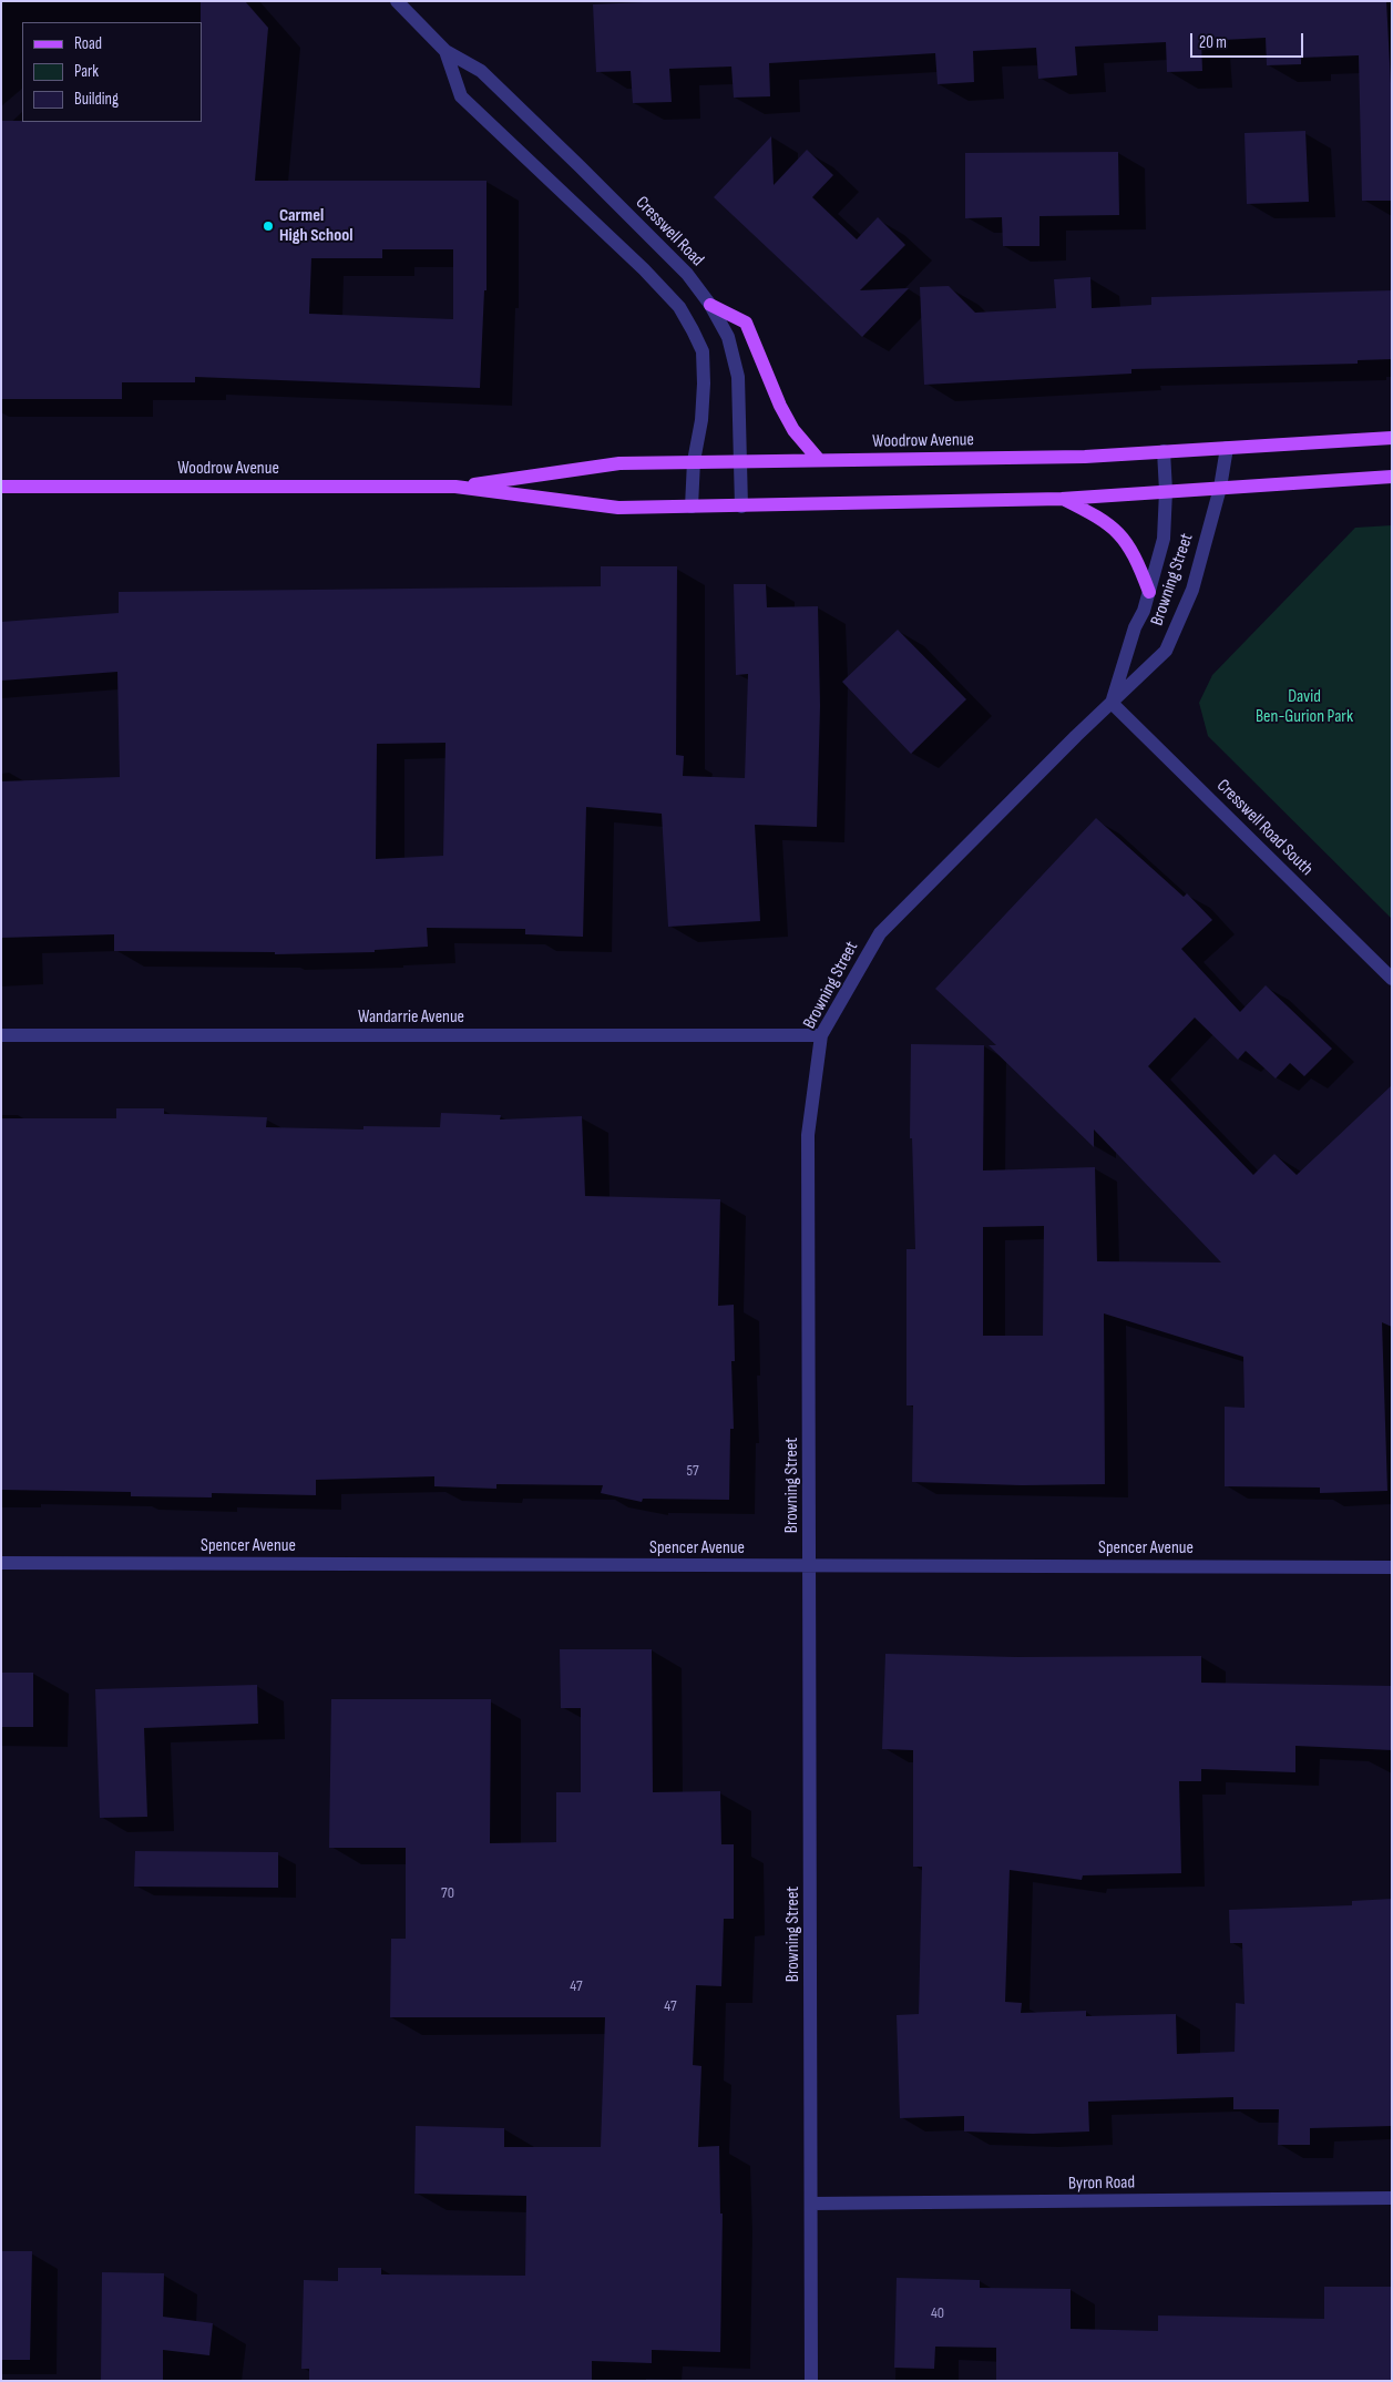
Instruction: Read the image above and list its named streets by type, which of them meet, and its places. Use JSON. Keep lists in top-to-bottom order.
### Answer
{
  "streets": {
    "main road": ["Woodrow Avenue"],
    "street": [
      "Cresswell Road",
      "Browning Street",
      "Cresswell Road South",
      "Wandarrie Avenue",
      "Spencer Avenue",
      "Byron Road"
    ]
  },
  "crossings": [
    ["Cresswell Road", "Woodrow Avenue"],
    ["Woodrow Avenue", "Browning Street"],
    ["Browning Street", "Cresswell Road South"],
    ["Browning Street", "Wandarrie Avenue"],
    ["Browning Street", "Spencer Avenue"],
    ["Browning Street", "Byron Road"]
  ],
  "parks": ["David Ben-Gurion Park"],
  "places": ["Carmel High School"],
  "house_numbers": [
    "57",
    "70",
    "47",
    "47",
    "40"
  ],
  "legend": ["Road", "Park", "Building"],
  "scale_bar": "20 m"
}
